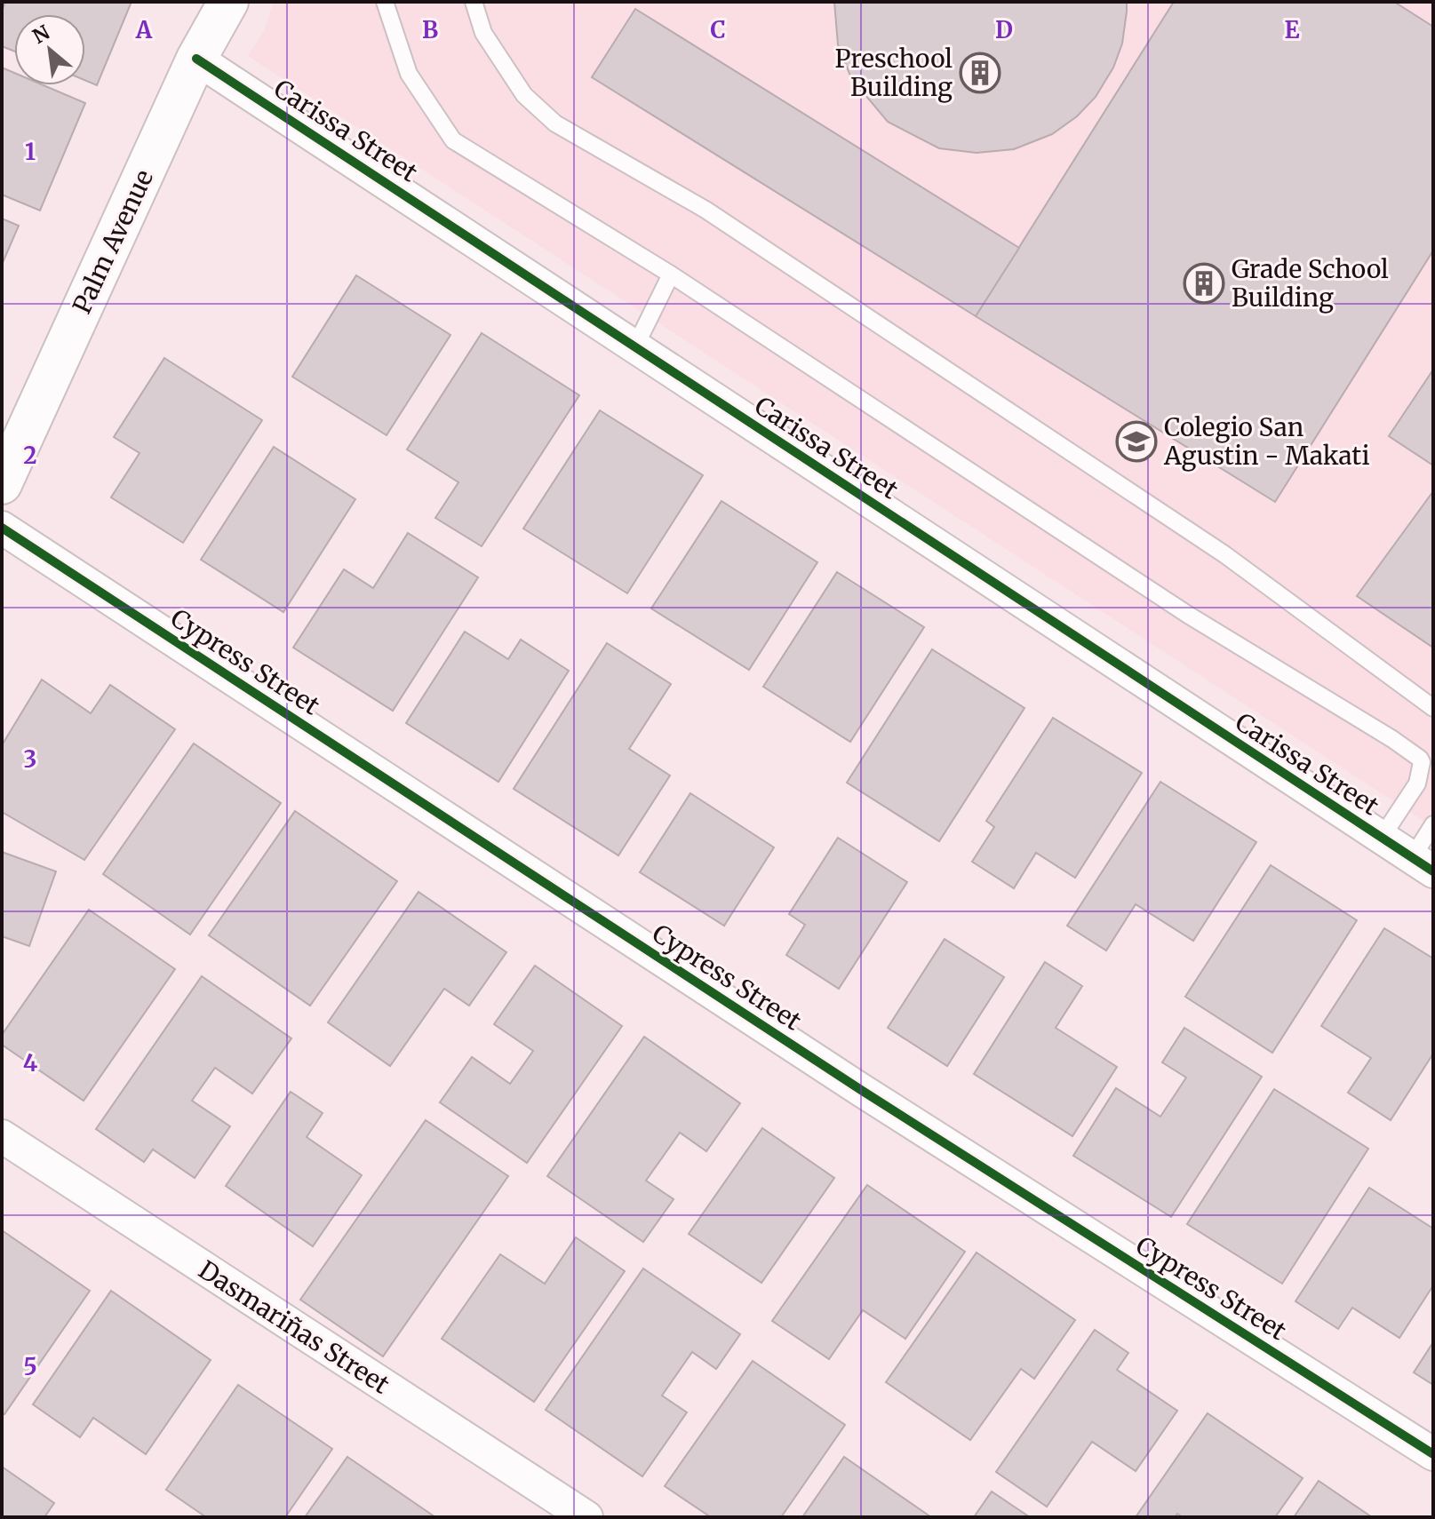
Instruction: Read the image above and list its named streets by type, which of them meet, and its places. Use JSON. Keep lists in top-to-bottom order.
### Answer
{
  "streets": {
    "street": [
      "Carissa Street",
      "Palm Avenue",
      "Cypress Street",
      "Dasmariñas Street"
    ]
  },
  "crossings": [
    ["Carissa Street", "Palm Avenue"]
  ],
  "places": {
    "building": ["Preschool Building", "Grade School Building"],
    "school or university": ["Colegio San Agustin - Makati"]
  },
  "north": "top left",
  "grid": {
    "columns": [
      "A",
      "B",
      "C",
      "D",
      "E"
    ],
    "rows": [
      "1",
      "2",
      "3",
      "4",
      "5"
    ]
  }
}
